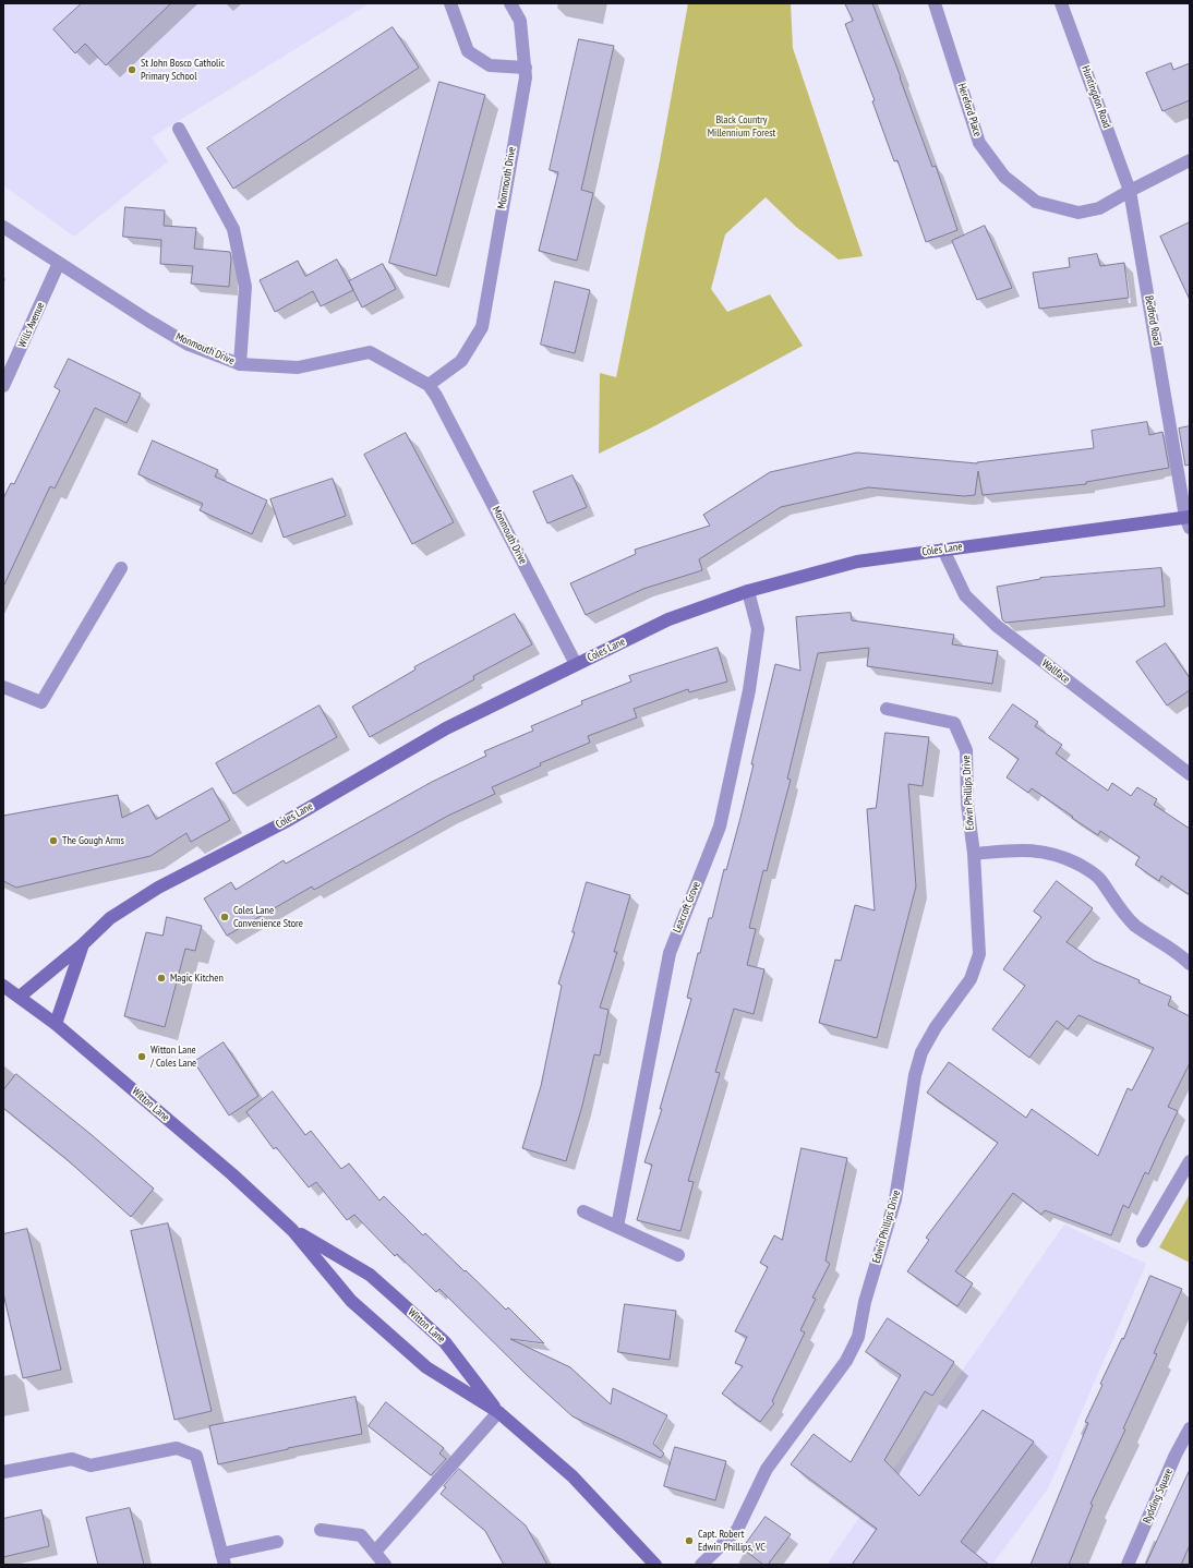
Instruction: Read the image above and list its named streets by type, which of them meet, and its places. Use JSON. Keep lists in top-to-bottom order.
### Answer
{
  "streets": {
    "street": [
      "Huntingdon Road",
      "Hereford Place",
      "Monmouth Drive",
      "Bedford Road",
      "Wills Avenue",
      "Coles Lane",
      "Wallface",
      "Edwin Phillips Drive",
      "Leacroft Grove",
      "Witton Lane",
      "Rydding Square"
    ]
  },
  "crossings": [
    ["Huntingdon Road", "Hereford Place"],
    ["Huntingdon Road", "Bedford Road"],
    ["Hereford Place", "Bedford Road"],
    ["Monmouth Drive", "Wills Avenue"],
    ["Monmouth Drive", "Coles Lane"],
    ["Bedford Road", "Coles Lane"],
    ["Coles Lane", "Wallface"],
    ["Coles Lane", "Leacroft Grove"],
    ["Coles Lane", "Witton Lane"]
  ],
  "parks": ["Black Country Millennium Forest"],
  "places": [
    "St John Bosco Catholic Primary School",
    "The Gough Arms",
    "Coles Lane Convenience Store",
    "Magic Kitchen",
    "Witton Lane / Coles Lane",
    "Capt. Robert Edwin Phillips, VC"
  ]
}
